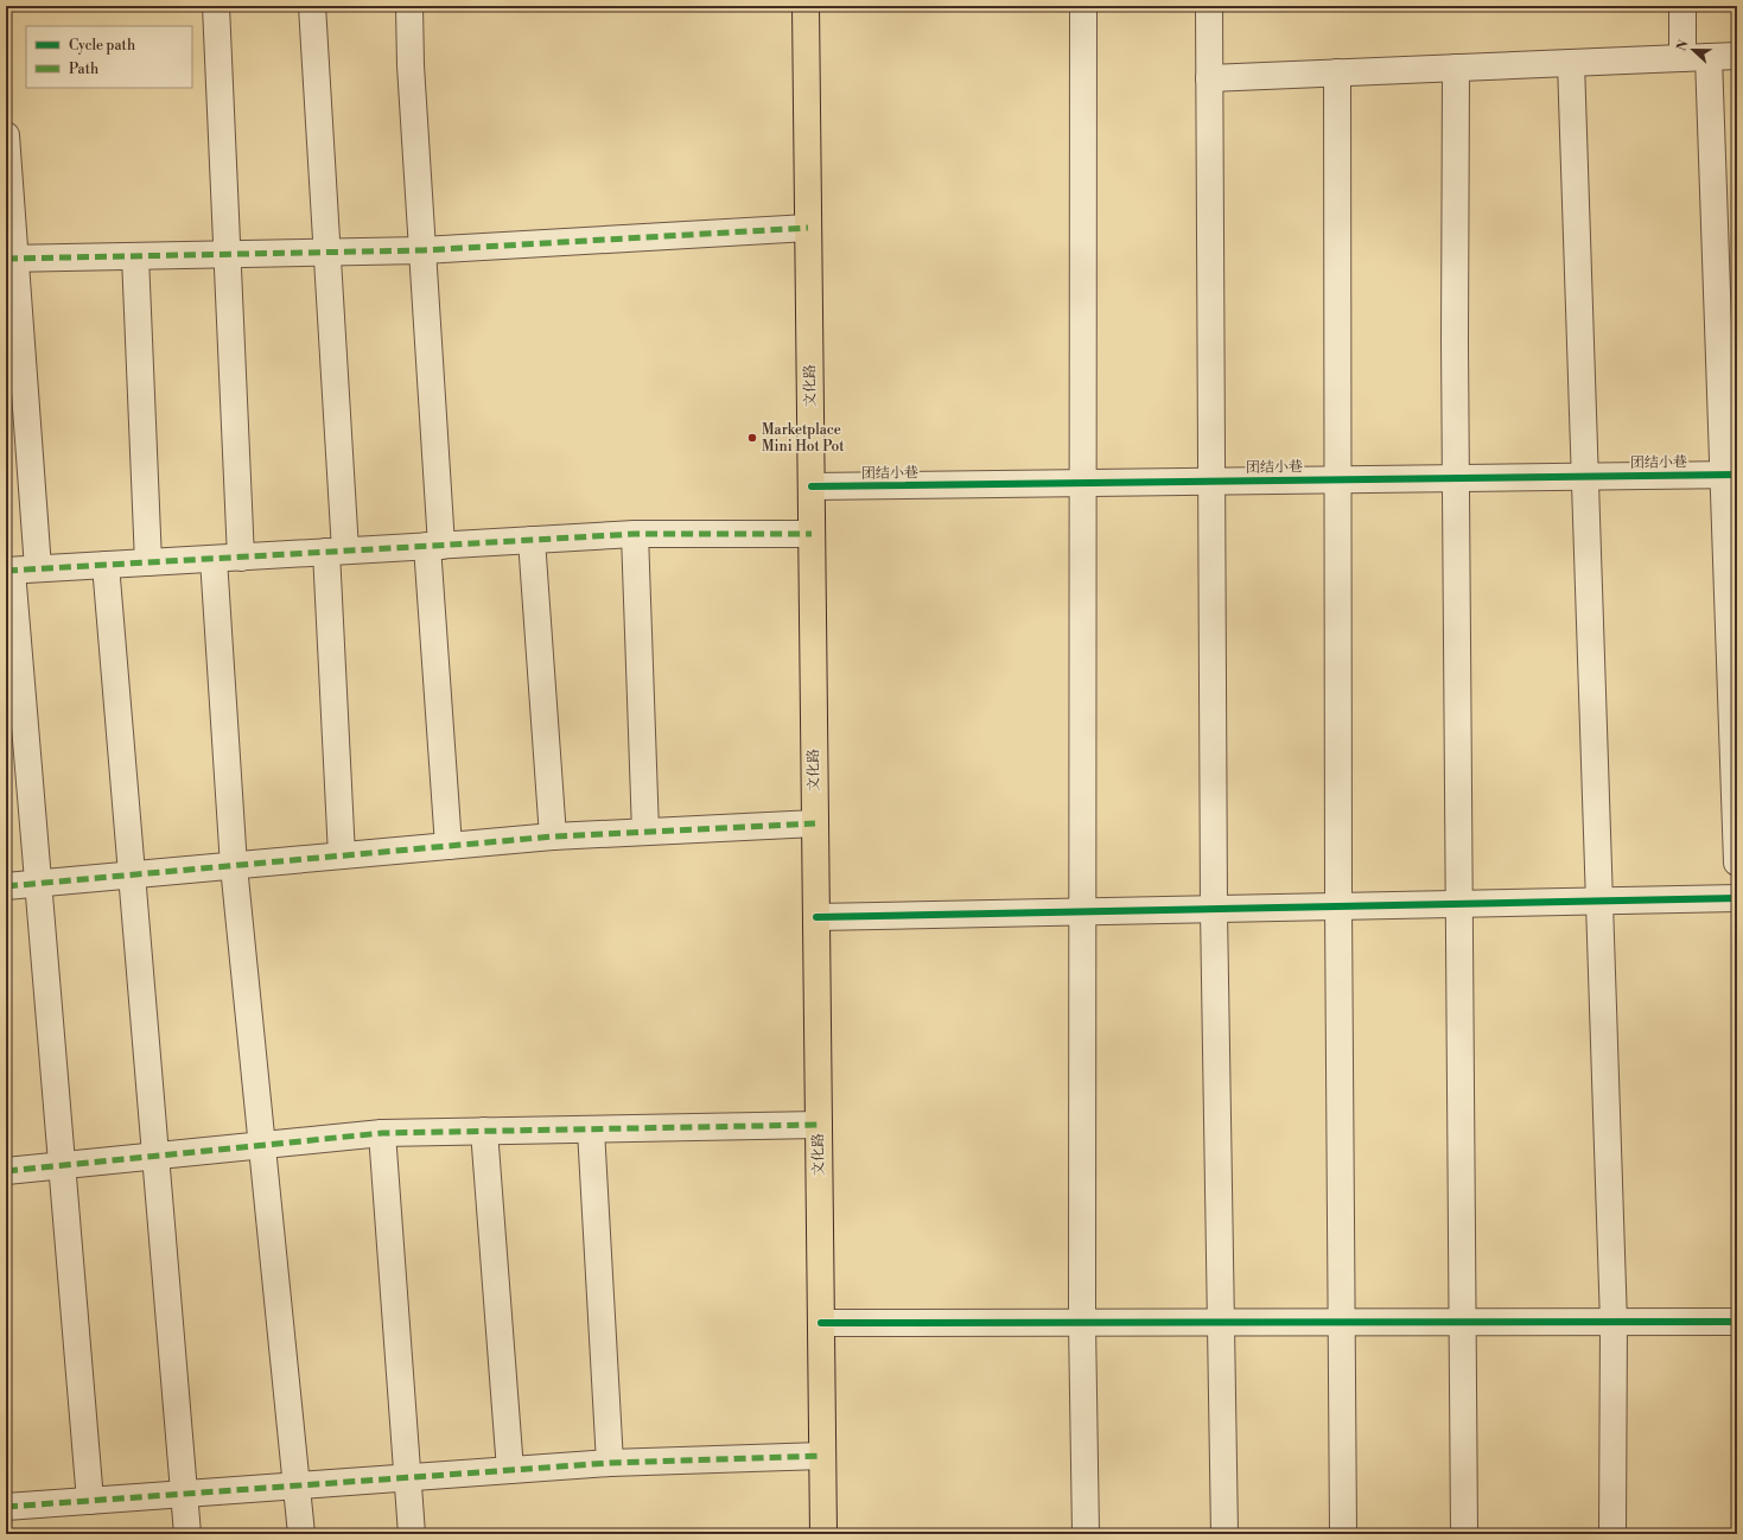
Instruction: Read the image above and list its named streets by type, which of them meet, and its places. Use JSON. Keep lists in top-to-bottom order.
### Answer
{
  "streets": {
    "main road": ["文化路"],
    "street": ["团结小巷"]
  },
  "crossings": [
    ["文化路", "团结小巷"]
  ],
  "places": ["Marketplace Mini Hot Pot"],
  "legend": ["Cycle path", "Path"],
  "north": "left"
}
